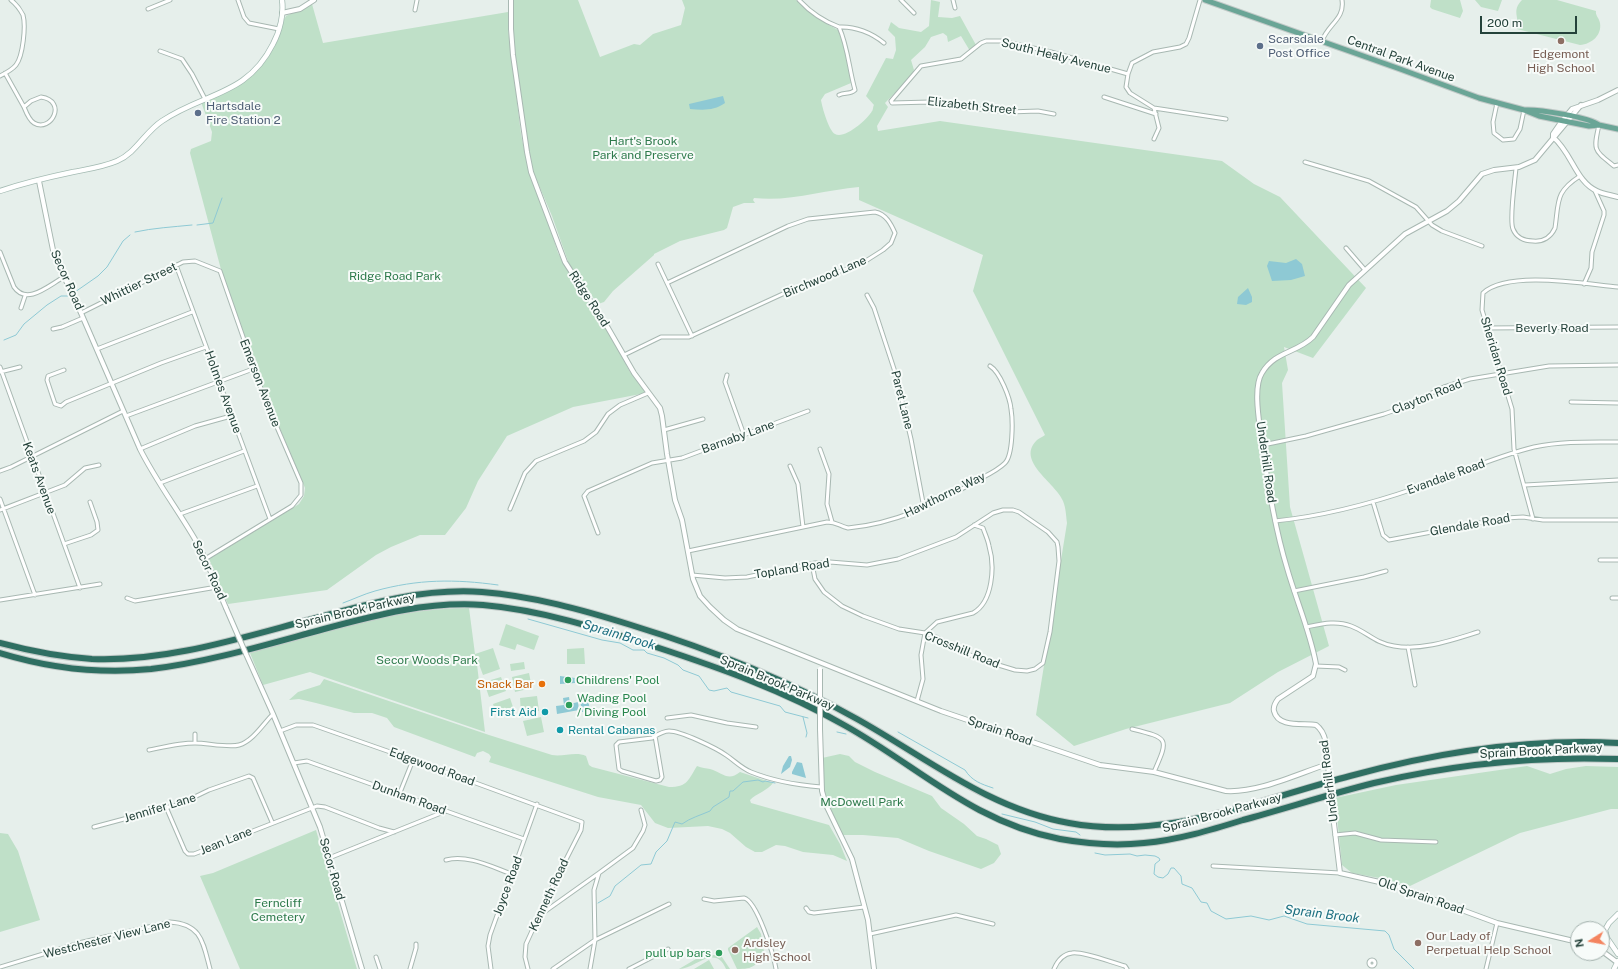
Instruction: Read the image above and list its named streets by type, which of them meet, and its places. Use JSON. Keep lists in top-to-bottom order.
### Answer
{
  "streets": {
    "highway": ["Sprain Brook Parkway"],
    "main road": ["Central Park Avenue"],
    "street": [
      "South Healy Avenue",
      "Elizabeth Street",
      "Birchwood Lane",
      "Secor Road",
      "Whittier Street",
      "Ridge Road",
      "Beverly Road",
      "Sheridan Road",
      "Emerson Avenue",
      "Holmes Avenue",
      "Clayton Road",
      "Paret Lane",
      "Barnaby Lane",
      "Underhill Road",
      "Evandale Road",
      "Keats Avenue",
      "Hawthorne Way",
      "Glendale Road",
      "Topland Road",
      "Crosshill Road",
      "Sprain Road",
      "Edgewood Road",
      "Dunham Road",
      "Jennifer Lane",
      "Jean Lane",
      "Joyce Road",
      "Kenneth Road",
      "Old Sprain Road",
      "Westchester View Lane"
    ]
  },
  "crossings": [
    ["South Healy Avenue", "Elizabeth Street"],
    ["Central Park Avenue", "Underhill Road"],
    ["Birchwood Lane", "Ridge Road"],
    ["Secor Road", "Whittier Street"],
    ["Secor Road", "Edgewood Road"],
    ["Secor Road", "Dunham Road"],
    ["Secor Road", "Jean Lane"],
    ["Whittier Street", "Emerson Avenue"],
    ["Whittier Street", "Holmes Avenue"],
    ["Ridge Road", "Barnaby Lane"],
    ["Ridge Road", "Hawthorne Way"],
    ["Ridge Road", "Topland Road"],
    ["Ridge Road", "Sprain Road"],
    ["Beverly Road", "Sheridan Road"],
    ["Sheridan Road", "Clayton Road"],
    ["Sheridan Road", "Evandale Road"],
    ["Sheridan Road", "Glendale Road"],
    ["Emerson Avenue", "Holmes Avenue"],
    ["Clayton Road", "Underhill Road"],
    ["Paret Lane", "Hawthorne Way"],
    ["Underhill Road", "Evandale Road"],
    ["Underhill Road", "Sprain Road"],
    ["Underhill Road", "Old Sprain Road"],
    ["Evandale Road", "Glendale Road"],
    ["Topland Road", "Crosshill Road"],
    ["Edgewood Road", "Joyce Road"],
    ["Edgewood Road", "Kenneth Road"],
    ["Dunham Road", "Joyce Road"],
    ["Jennifer Lane", "Jean Lane"]
  ],
  "water": ["Sprain Brook"],
  "parks": [
    "Hart's Brook Park and Preserve",
    "Ridge Road Park",
    "Secor Woods Park",
    "McDowell Park",
    "Ferncliff Cemetery"
  ],
  "places": [
    "Edgemont High School",
    "Scarsdale Post Office",
    "Hartsdale Fire Station 2",
    "Childrens' Pool",
    "Snack Bar",
    "Wading Pool / Diving Pool",
    "First Aid",
    "Rental Cabanas",
    "Our Lady of Perpetual Help School",
    "Ardsley High School",
    "pull up bars"
  ],
  "scale_bar": "200 m",
  "north": "left"
}
